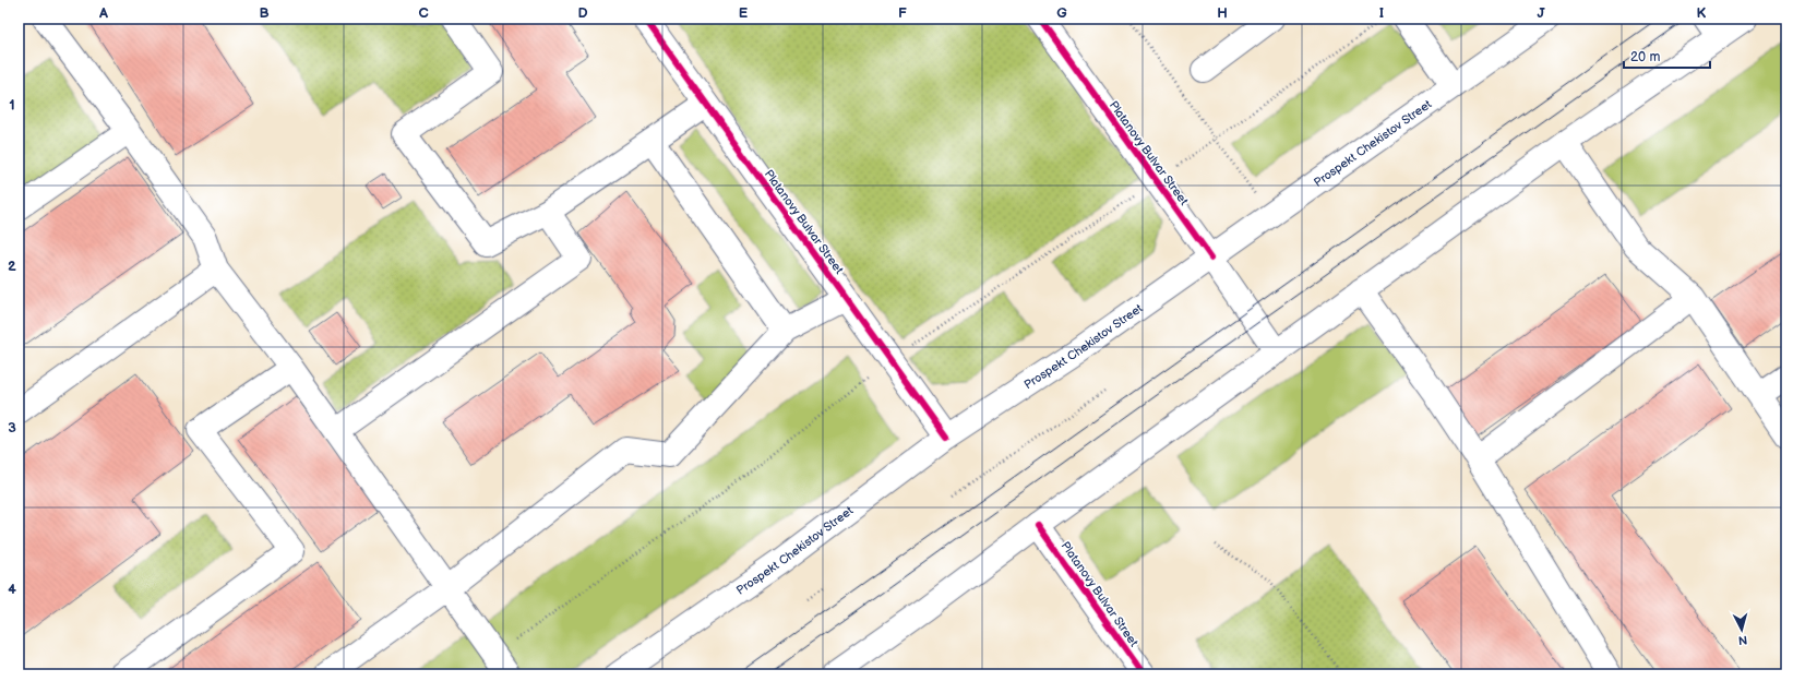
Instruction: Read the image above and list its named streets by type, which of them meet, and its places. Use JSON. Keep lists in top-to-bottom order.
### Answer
{
  "streets": {
    "main road": ["Prospekt Chekistov Street", "Platanovy Bulvar Street"]
  },
  "crossings": [
    ["Prospekt Chekistov Street", "Platanovy Bulvar Street"]
  ],
  "scale_bar": "20 m",
  "north": "bottom",
  "grid": {
    "columns": [
      "A",
      "B",
      "C",
      "D",
      "E",
      "F",
      "G",
      "H",
      "I",
      "J",
      "K"
    ],
    "rows": [
      "1",
      "2",
      "3",
      "4"
    ]
  }
}
